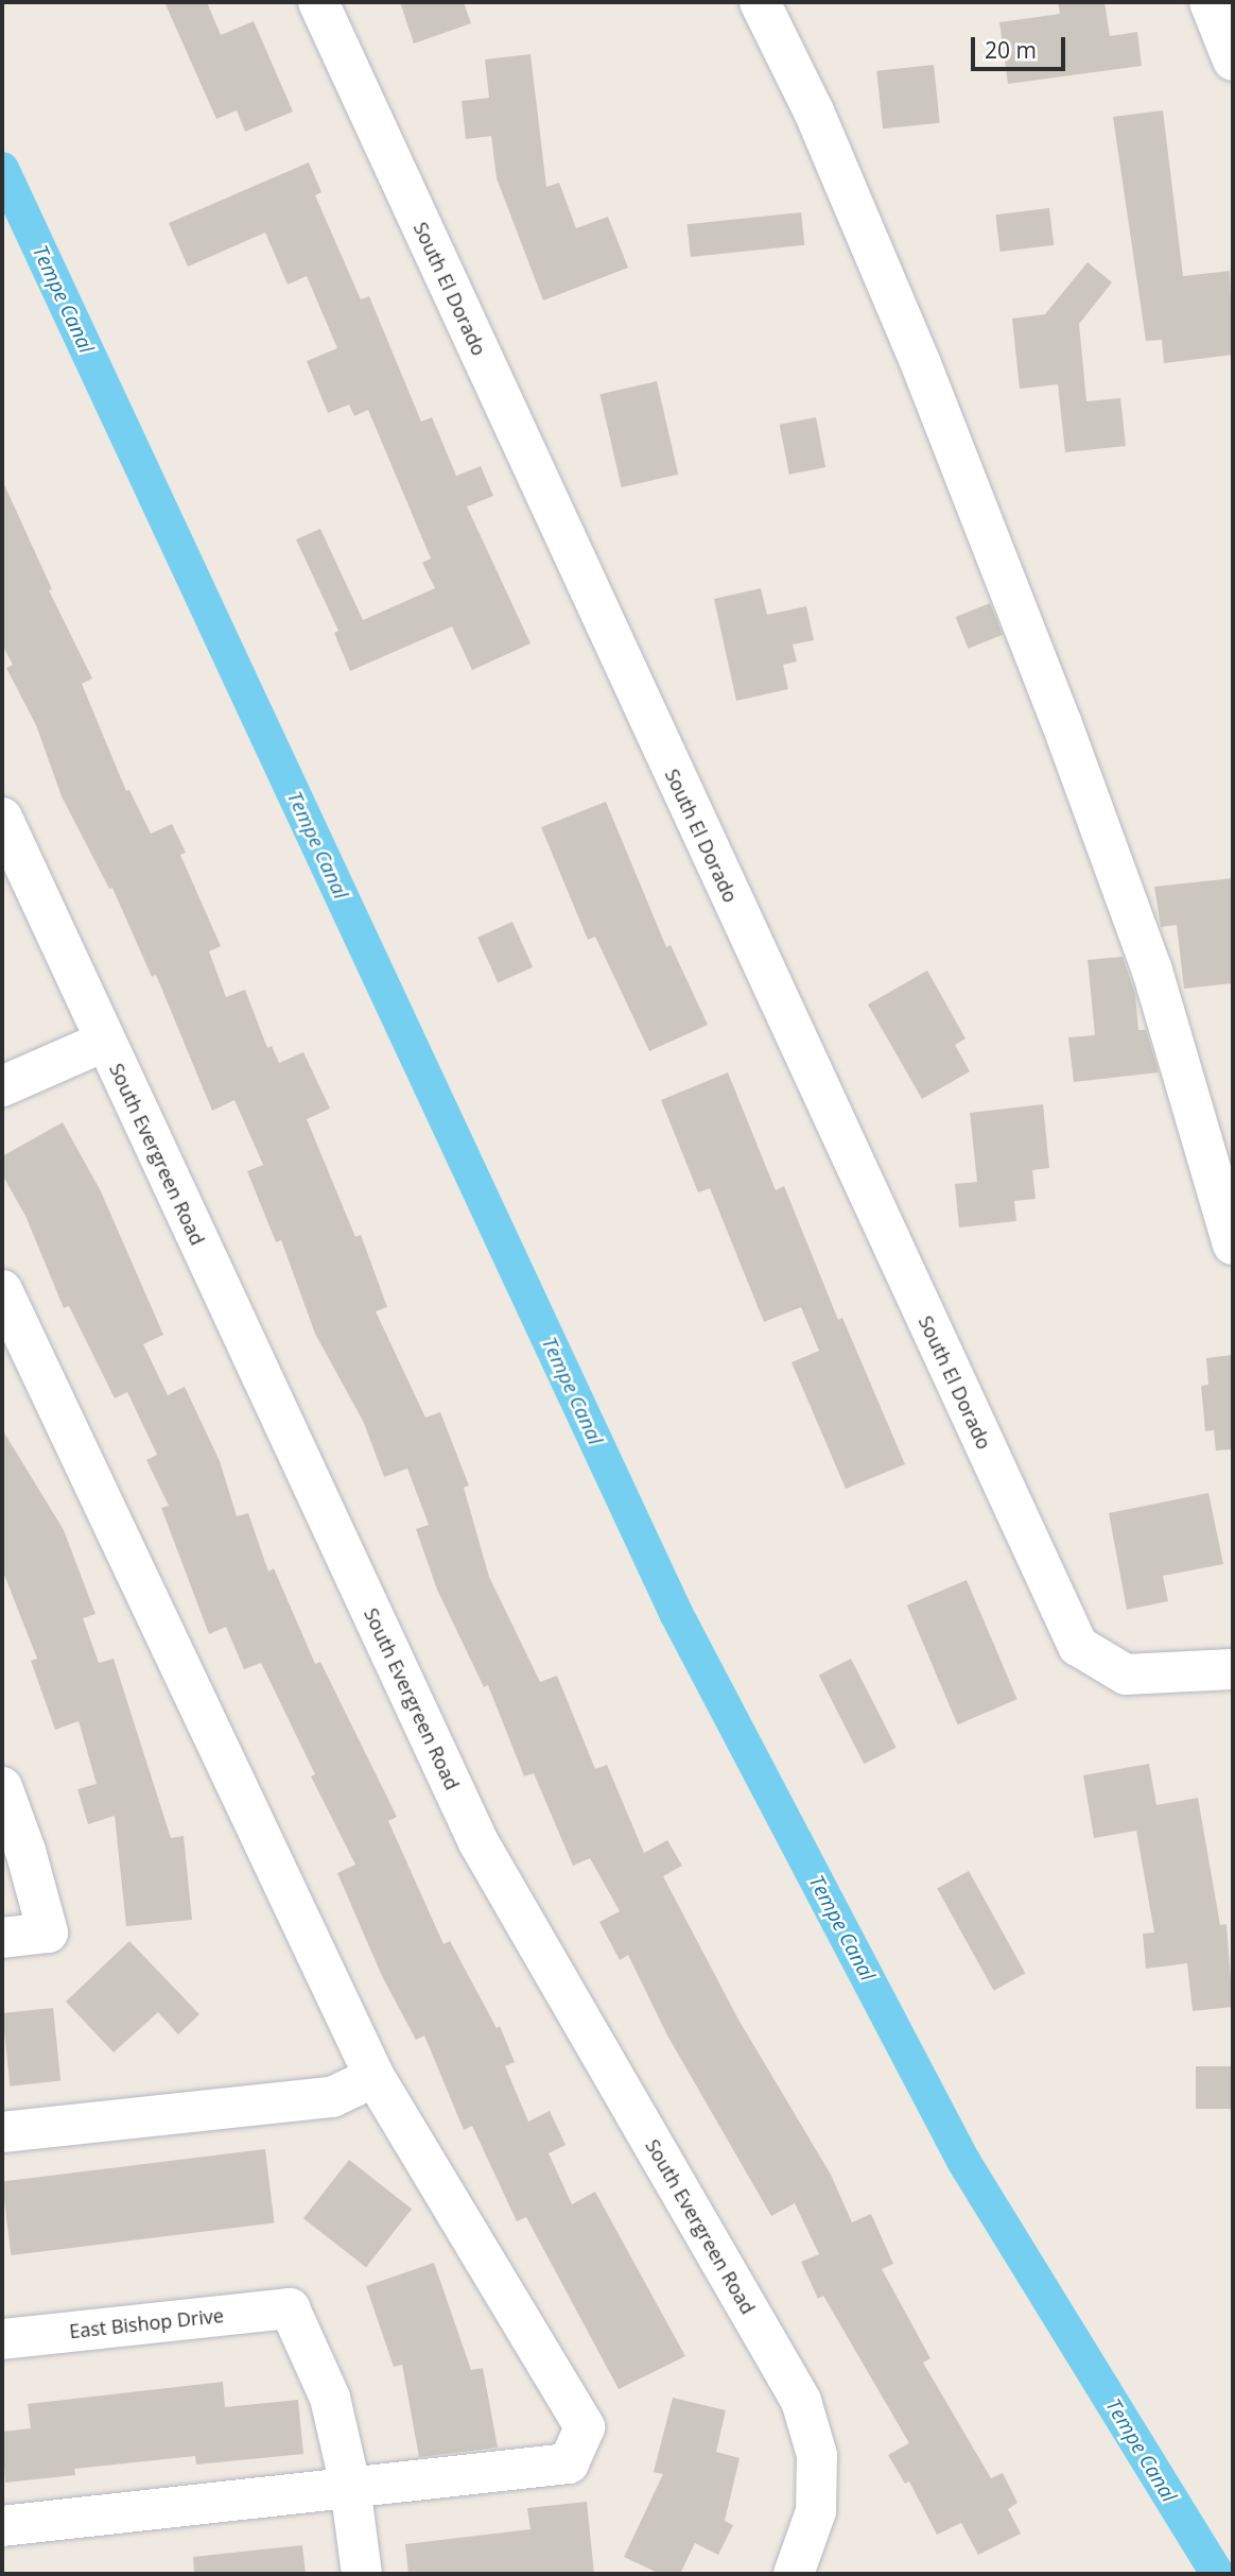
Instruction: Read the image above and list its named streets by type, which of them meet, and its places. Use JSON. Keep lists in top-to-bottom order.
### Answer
{
  "streets": {
    "street": ["South El Dorado", "South Evergreen Road", "East Bishop Drive"]
  },
  "water": ["Tempe Canal"],
  "scale_bar": "20 m"
}
